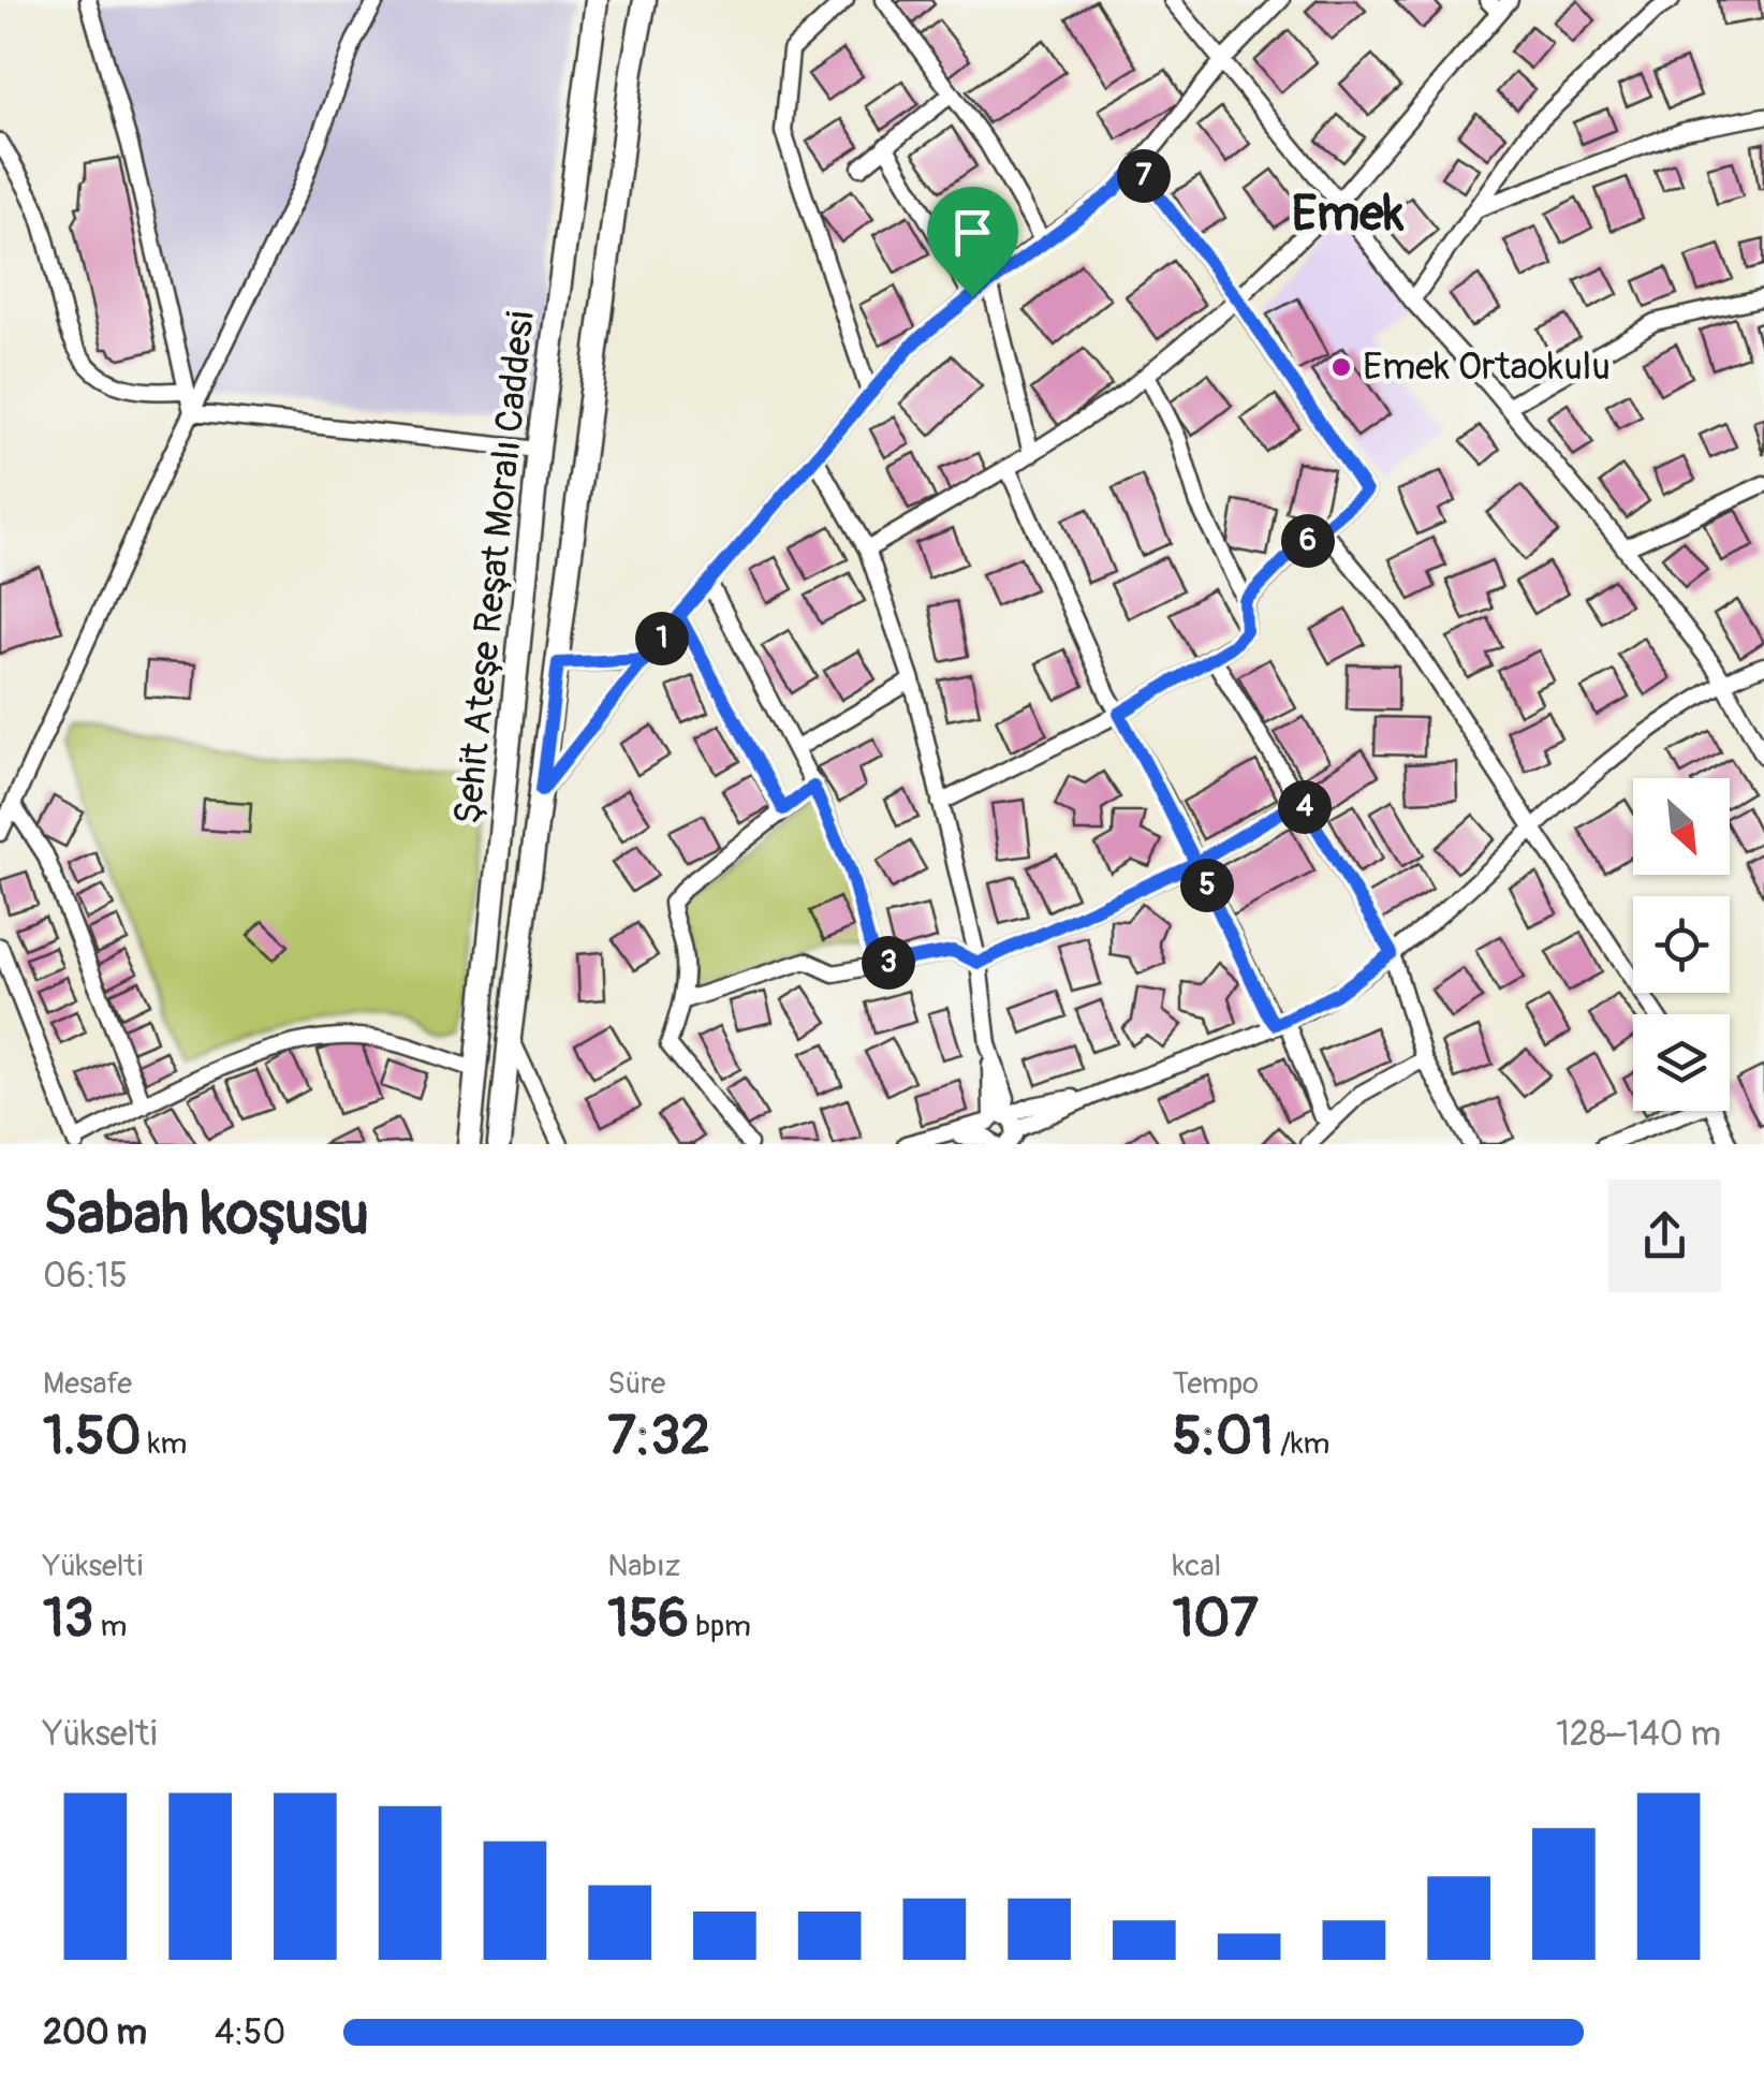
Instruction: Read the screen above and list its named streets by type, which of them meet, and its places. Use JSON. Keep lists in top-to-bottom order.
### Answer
{
  "streets": {
    "main road": ["Şehit Ateşe Reşat Moralı Caddesi"]
  },
  "districts": ["Emek"],
  "places": ["Emek Ortaokulu"],
  "north": "bottom right",
  "page": {
    "pins": [
      "7",
      "6",
      "1",
      "4",
      "5",
      "3"
    ],
    "heading": ["Sabah koşusu", "06:15"],
    "stats": [
      ["Mesafe", "1.50 km"],
      ["Süre", "7:32"],
      ["Tempo", "5:01 /km"],
      ["Yükselti", "13 m"],
      ["Nabız", "156 bpm"],
      ["kcal", "107"]
    ],
    "chart": ["Yükselti", "128–140 m"],
    "list": [
      {
        "name": "200 m",
        "note": "4:50"
      }
    ]
  }
}
